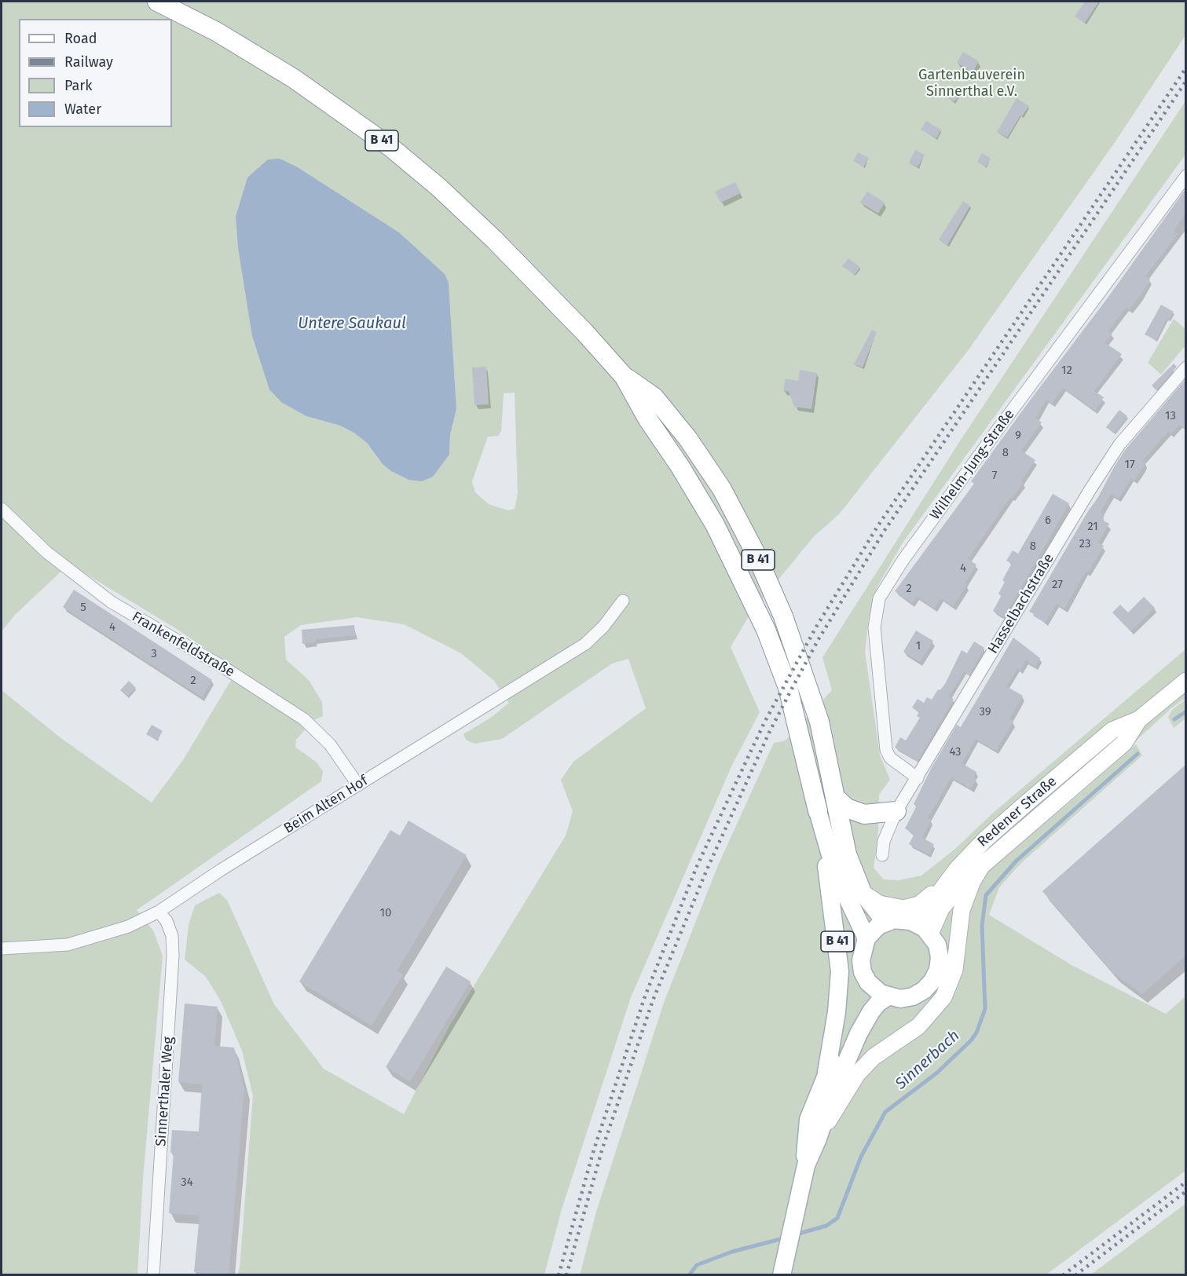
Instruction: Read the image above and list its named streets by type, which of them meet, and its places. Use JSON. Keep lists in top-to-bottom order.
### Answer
{
  "streets": {
    "highway": ["B 41"],
    "main road": ["Redener Straße"],
    "street": [
      "Wilhelm-Jung-Straße",
      "Hasselbachstraße",
      "Frankenfeldstraße",
      "Beim Alten Hof",
      "Sinnerthaler Weg"
    ]
  },
  "crossings": [
    ["B 41", "Redener Straße"],
    ["Wilhelm-Jung-Straße", "Hasselbachstraße"],
    ["Frankenfeldstraße", "Beim Alten Hof"],
    ["Beim Alten Hof", "Sinnerthaler Weg"]
  ],
  "water": ["Untere Saukaul", "Sinnerbach"],
  "parks": ["Gartenbauverein Sinnerthal e.V."],
  "house_numbers": [
    "12",
    "13",
    "9",
    "8",
    "17",
    "7",
    "6",
    "21",
    "23",
    "8",
    "4",
    "27",
    "2",
    "5",
    "4",
    "1",
    "3",
    "2",
    "39",
    "43",
    "10",
    "34"
  ],
  "legend": [
    "Road",
    "Railway",
    "Park",
    "Water"
  ]
}
